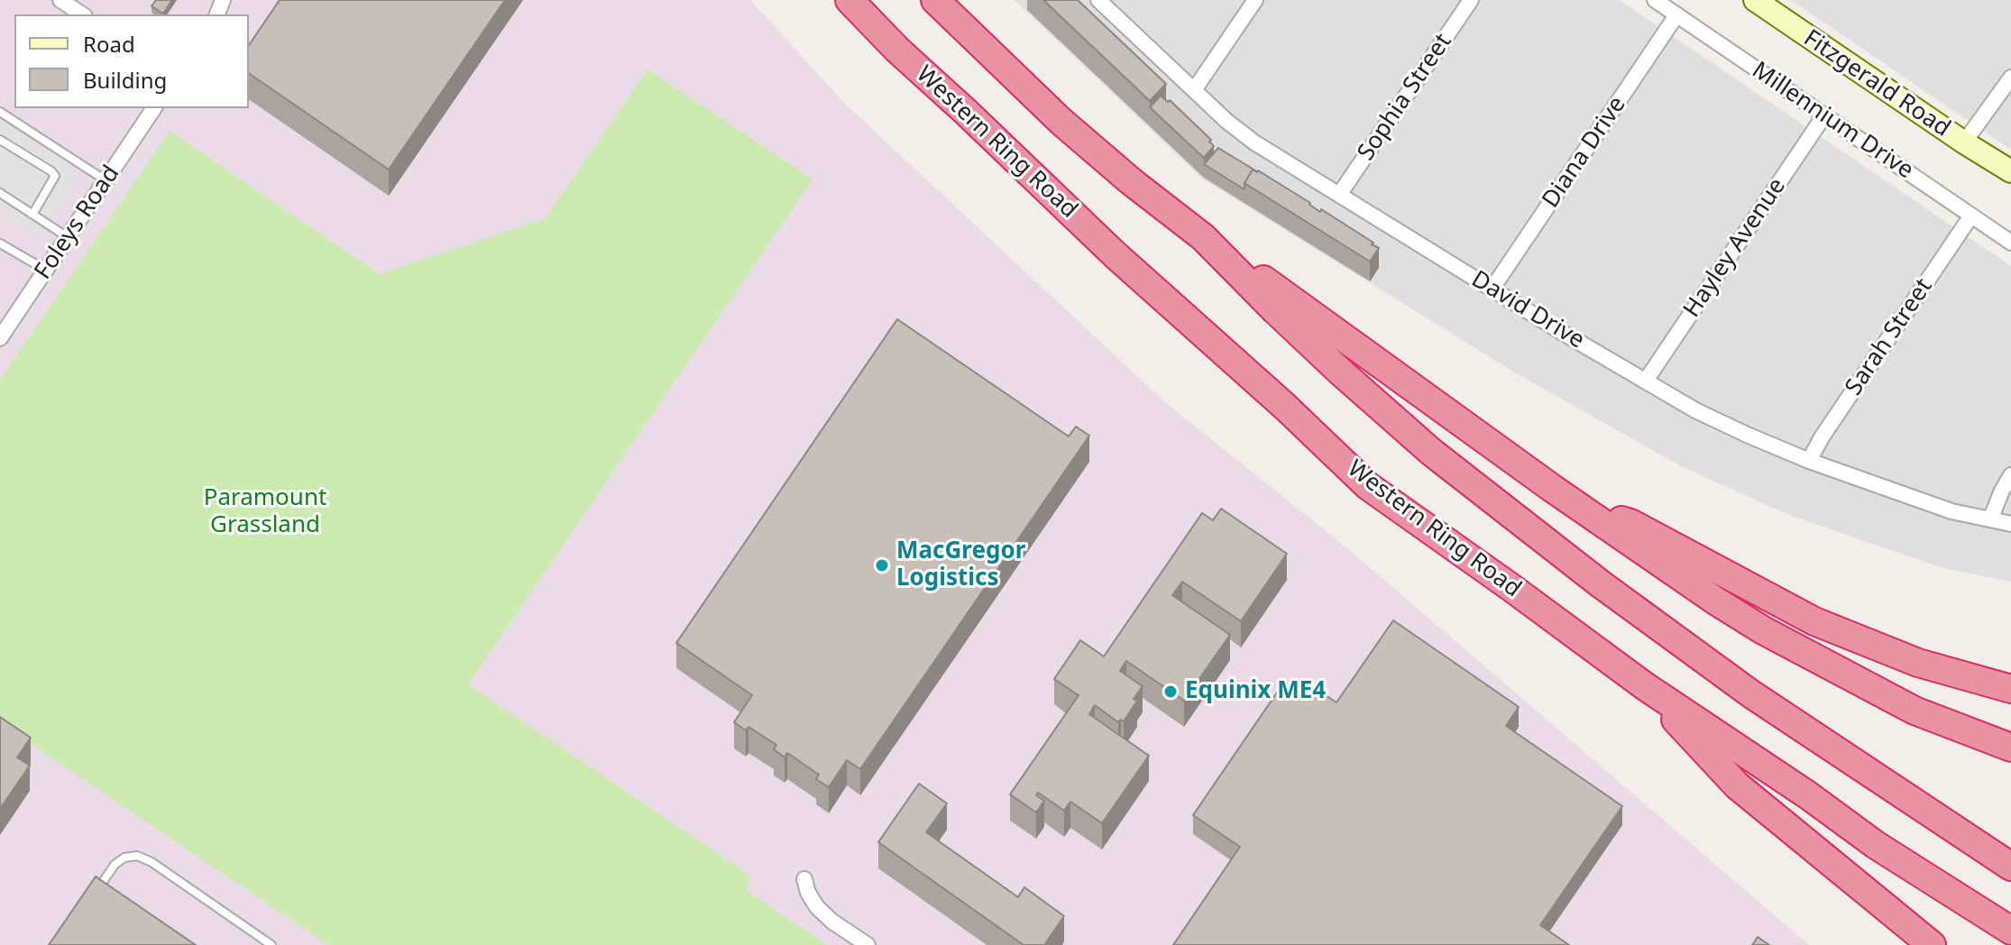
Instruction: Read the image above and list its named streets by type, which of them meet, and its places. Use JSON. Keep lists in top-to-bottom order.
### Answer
{
  "streets": {
    "highway": ["Western Ring Road"],
    "street": [
      "Fitzgerald Road",
      "Sophia Street",
      "Millennium Drive",
      "Diana Drive",
      "Foleys Road",
      "Hayley Avenue",
      "David Drive",
      "Sarah Street"
    ]
  },
  "crossings": [
    ["Sophia Street", "David Drive"],
    ["Millennium Drive", "Diana Drive"],
    ["Millennium Drive", "Hayley Avenue"],
    ["Millennium Drive", "Sarah Street"],
    ["Diana Drive", "David Drive"],
    ["Hayley Avenue", "David Drive"],
    ["David Drive", "Sarah Street"]
  ],
  "parks": ["Paramount Grassland"],
  "places": ["MacGregor Logistics", "Equinix ME4"],
  "legend": ["Road", "Building"]
}
